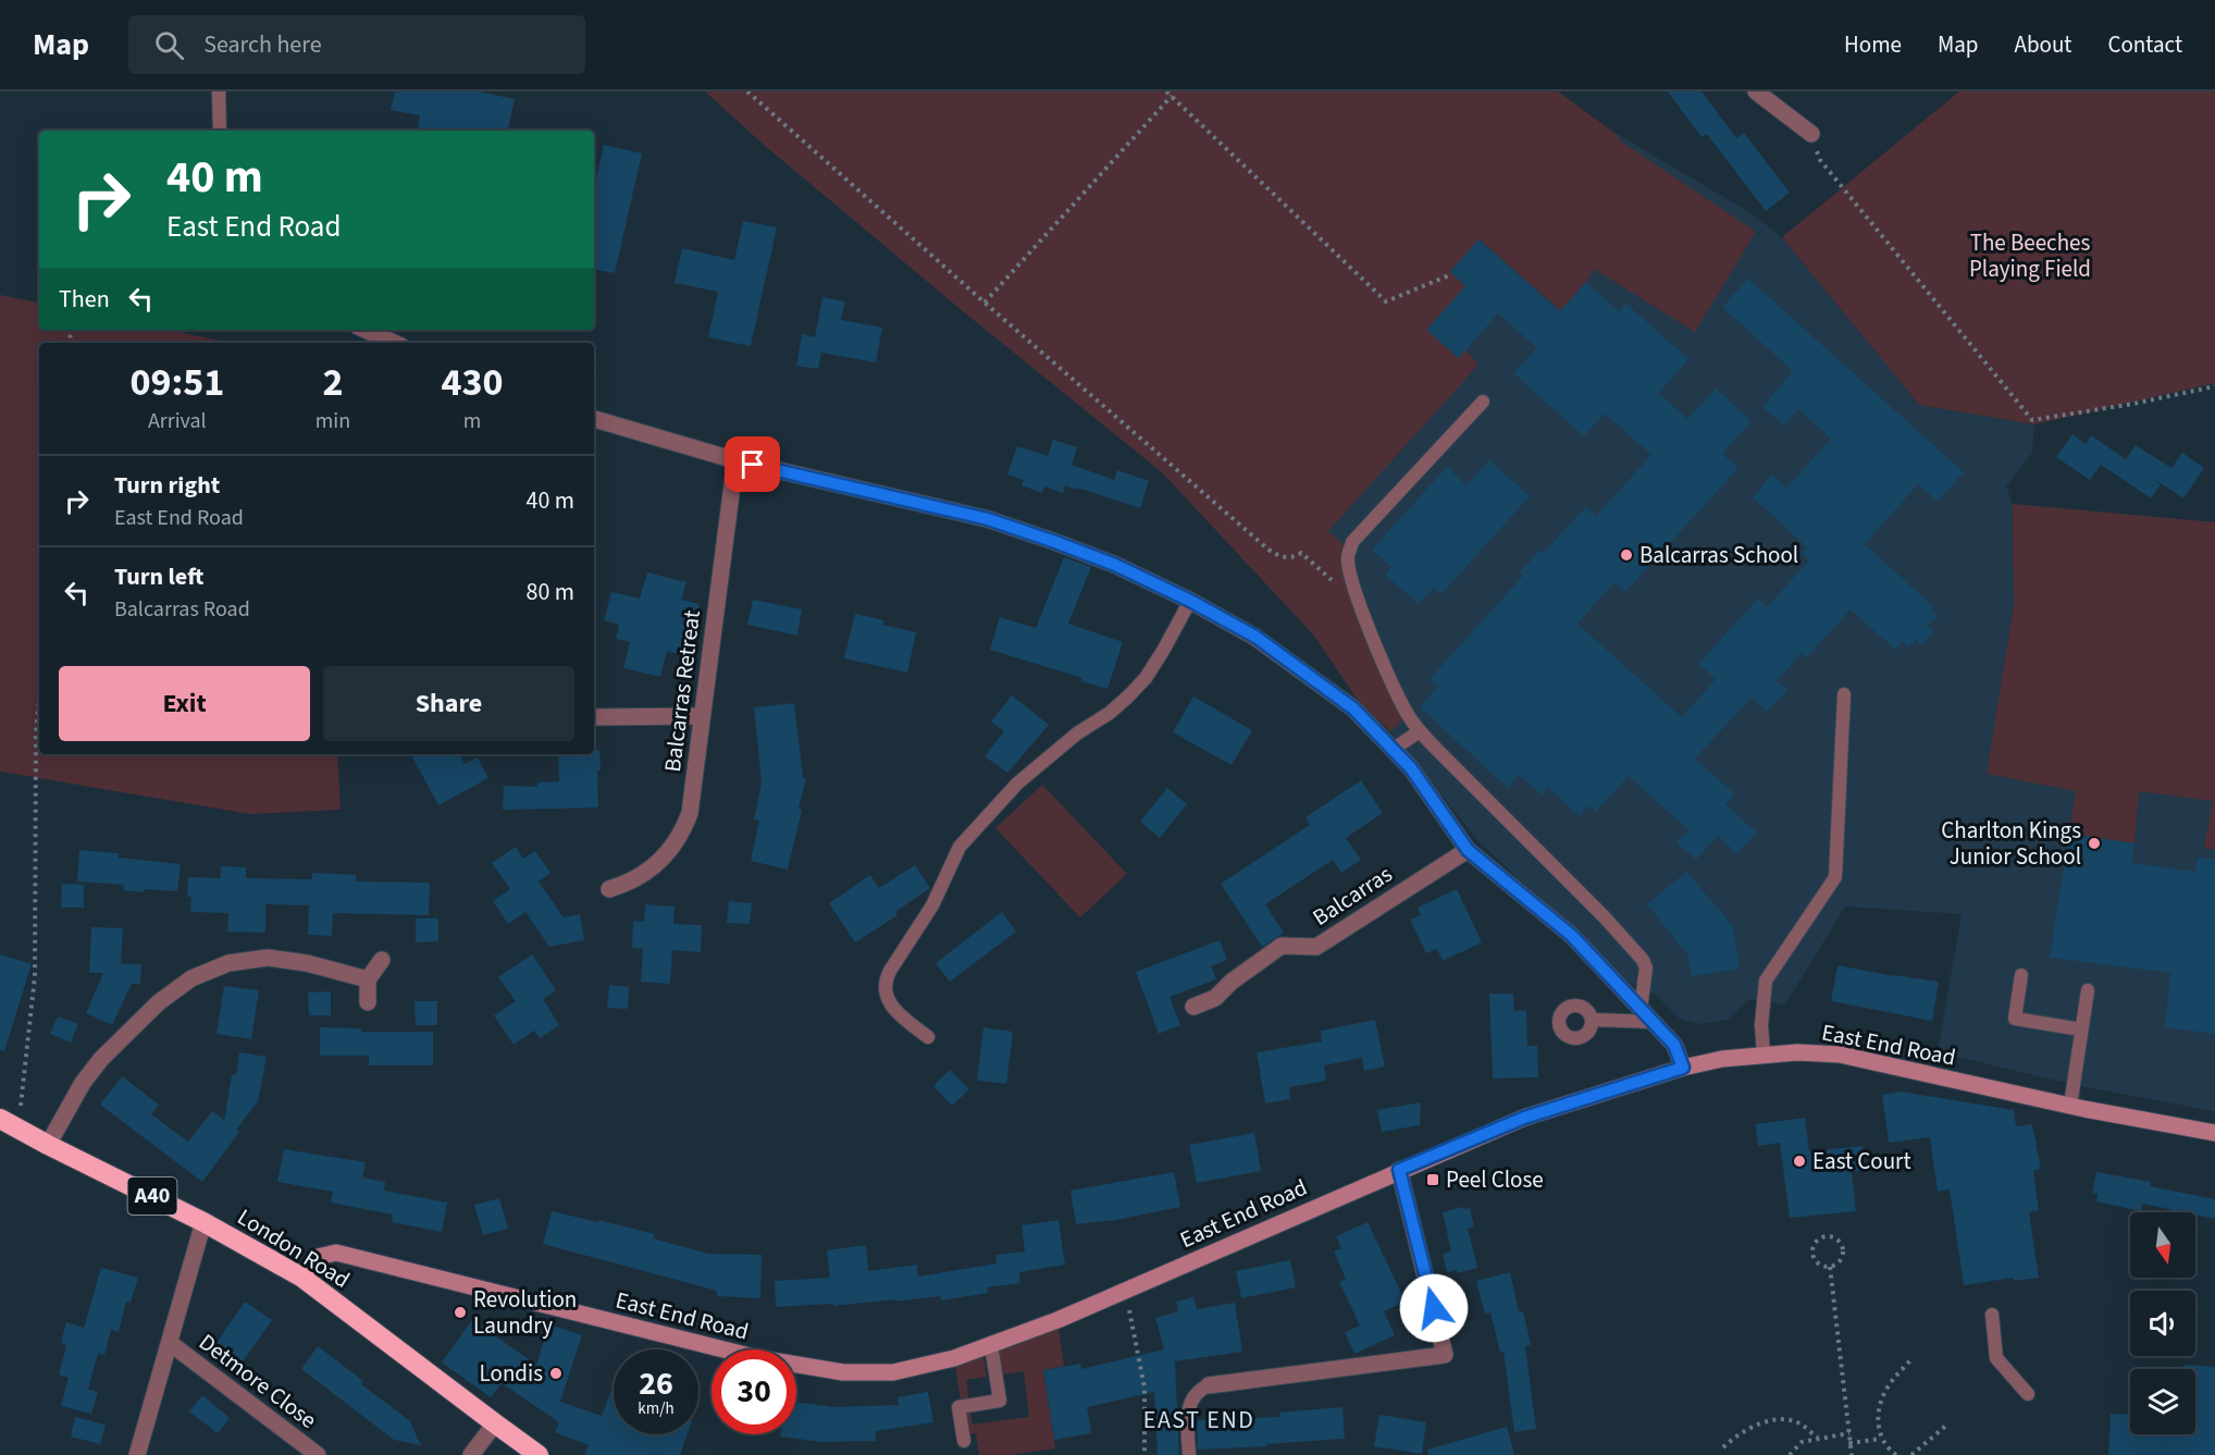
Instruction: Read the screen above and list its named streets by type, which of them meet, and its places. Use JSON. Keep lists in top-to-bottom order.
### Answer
{
  "streets": {
    "highway": ["A40", "London Road"],
    "street": [
      "Balcarras Retreat",
      "Balcarras",
      "East End Road",
      "Detmore Close"
    ]
  },
  "crossings": [
    ["East End Road", "London Road"],
    ["London Road", "Detmore Close"]
  ],
  "districts": ["EAST END"],
  "parks": ["The Beeches Playing Field"],
  "places": {
    "other": [
      "Balcarras School",
      "Charlton Kings Junior School",
      "East Court",
      "Revolution Laundry",
      "Londis"
    ],
    "transit": ["Peel Close"]
  },
  "north": "bottom",
  "page": {
    "header": "Map",
    "search": "Search here",
    "nav": [
      "Home",
      "Map",
      "About",
      "Contact"
    ],
    "turn": ["40 m", "East End Road"],
    "then": "Then",
    "eta": [
      "09:51",
      "Arrival",
      "2",
      "min",
      "430",
      "m"
    ],
    "list": [
      {
        "name": "Turn right",
        "note": "East End Road",
        "value": "40 m"
      },
      {
        "name": "Turn left",
        "note": "Balcarras Road",
        "value": "80 m"
      }
    ],
    "buttons": ["Exit", "Share"],
    "speed": "26 km/h",
    "limit": "30"
  }
}
